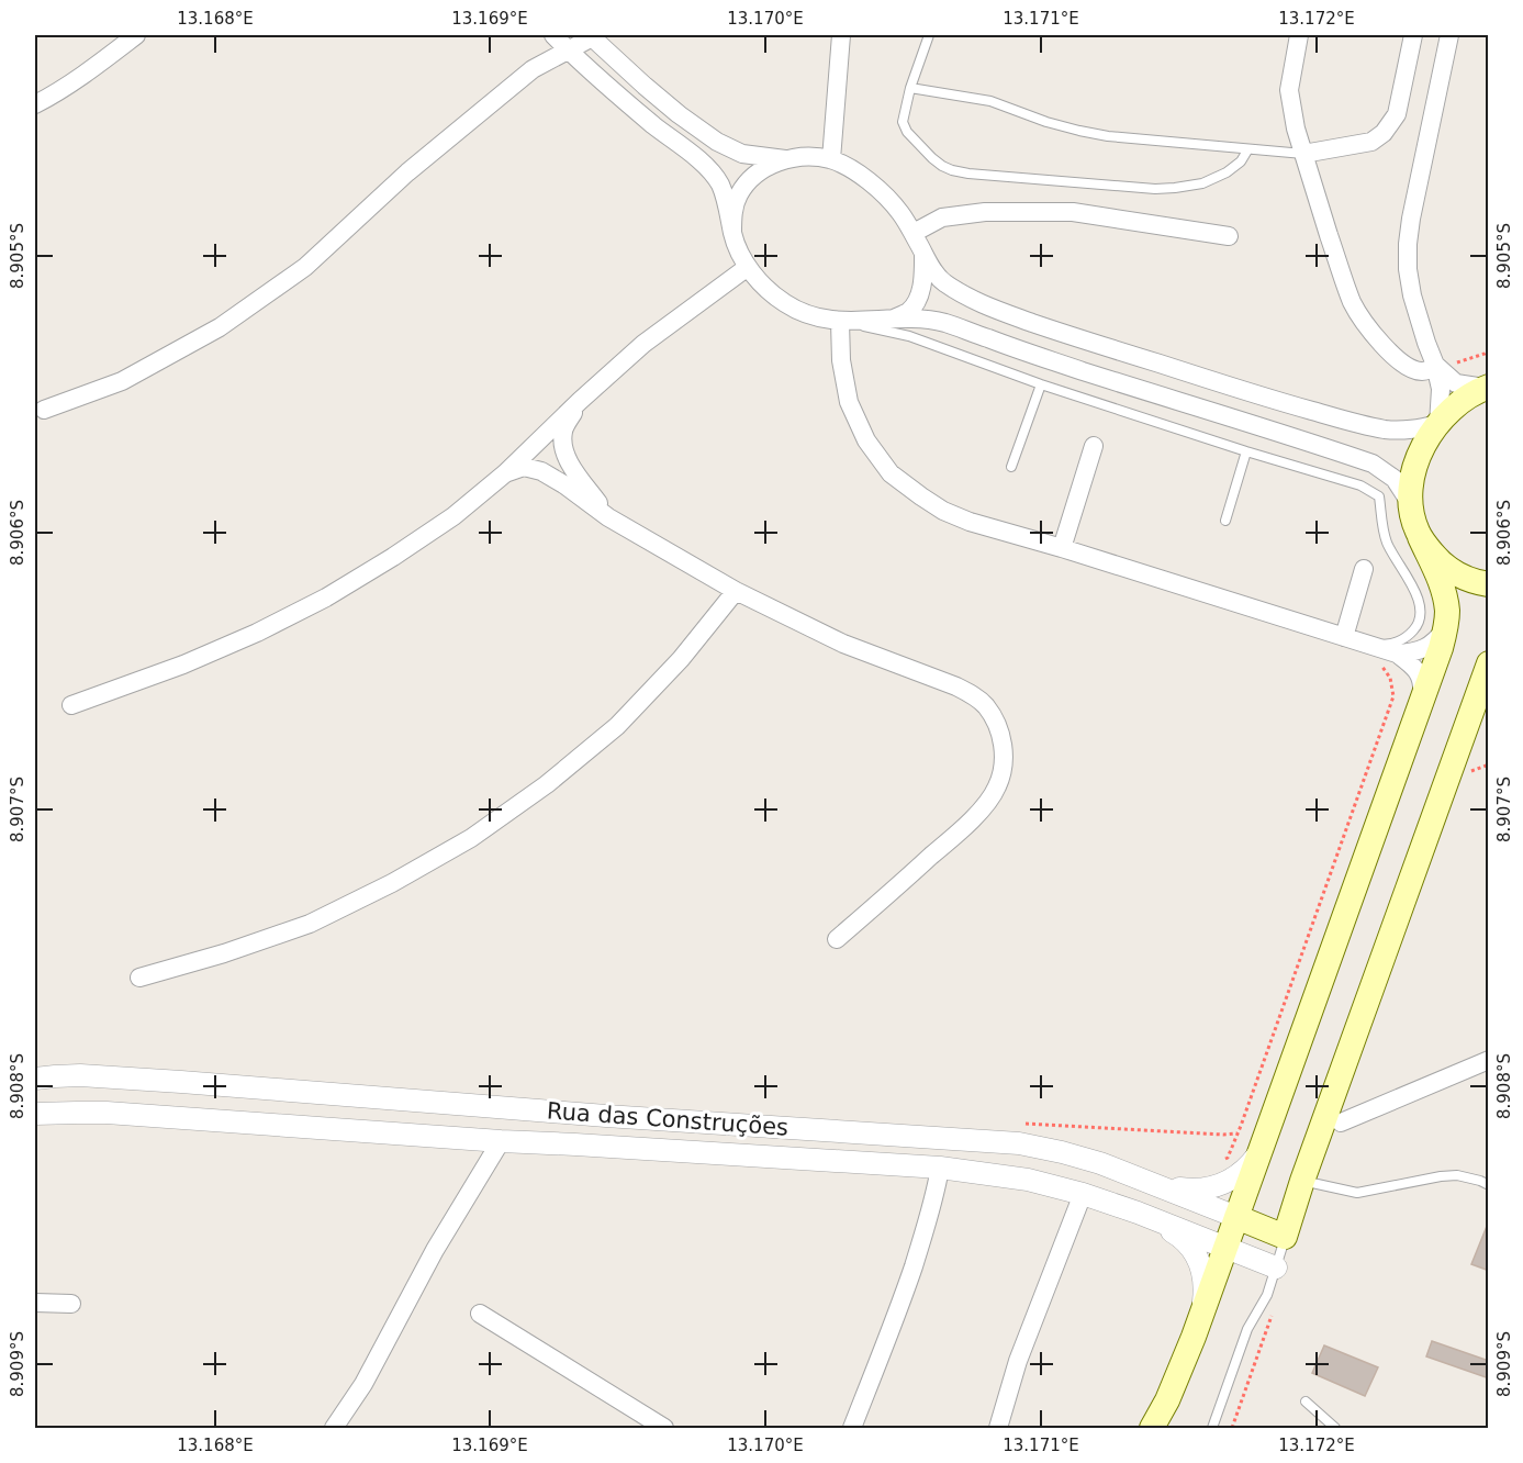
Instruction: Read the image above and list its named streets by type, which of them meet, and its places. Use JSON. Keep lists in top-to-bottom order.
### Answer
{
  "streets": {
    "main road": ["Rua das Construções"]
  },
  "coordinates": [
    "13.168°E",
    "13.169°E",
    "13.170°E",
    "13.171°E",
    "13.172°E",
    "8.905°S",
    "8.906°S",
    "8.907°S",
    "8.908°S",
    "8.909°S"
  ]
}
